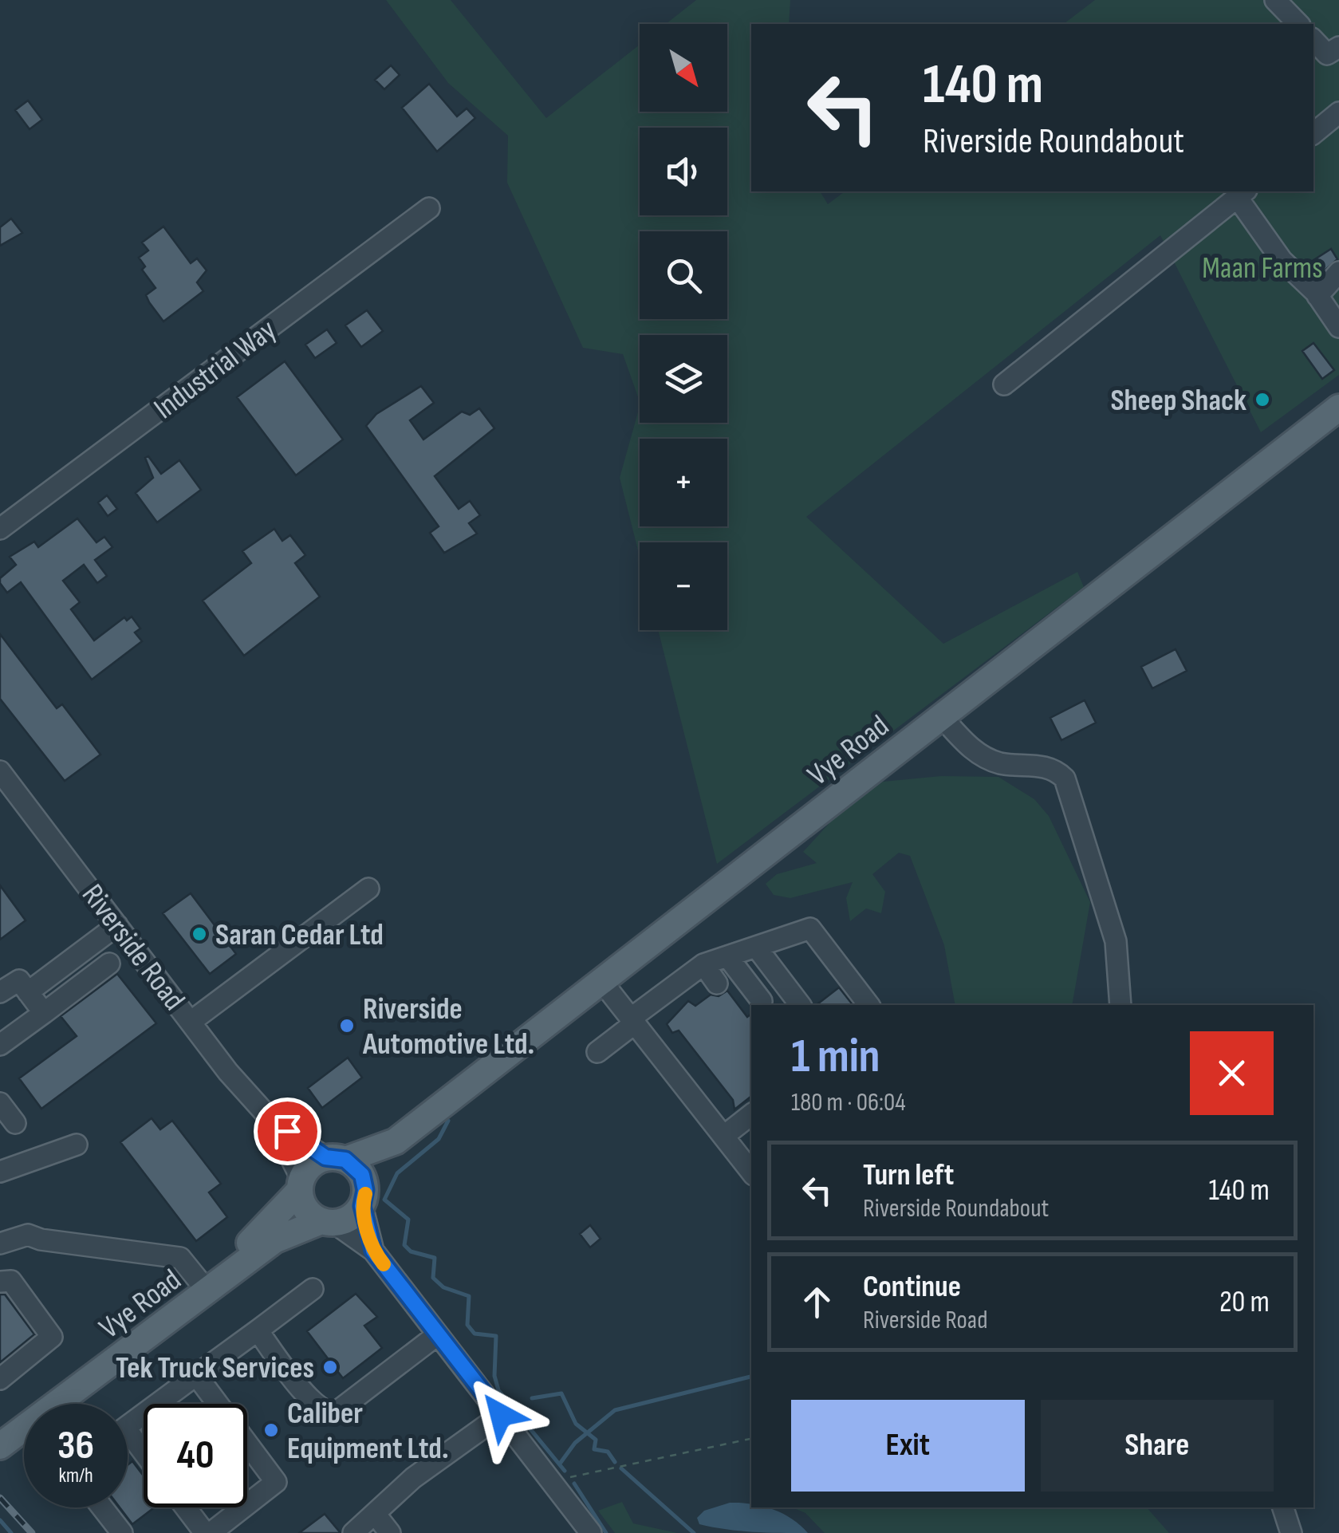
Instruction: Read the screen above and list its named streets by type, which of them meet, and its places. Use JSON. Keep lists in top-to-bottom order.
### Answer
{
  "streets": {
    "main road": ["Vye Road"],
    "street": ["Industrial Way", "Riverside Road"]
  },
  "crossings": [
    ["Vye Road", "Riverside Road"]
  ],
  "parks": ["Maan Farms"],
  "places": [
    "Sheep Shack",
    "Saran Cedar Ltd",
    "Riverside Automotive Ltd.",
    "Tek Truck Services",
    "Caliber Equipment Ltd."
  ],
  "north": "bottom right",
  "page": {
    "map_buttons": ["+", "−"],
    "turn": ["140 m", "Riverside Roundabout"],
    "heading": ["1 min", "180 m · 06:04"],
    "list": [
      {
        "name": "Turn left",
        "note": "Riverside Roundabout",
        "value": "140 m"
      },
      {
        "name": "Continue",
        "note": "Riverside Road",
        "value": "20 m"
      }
    ],
    "buttons": ["Exit", "Share"],
    "speed": "36 km/h",
    "limit": "40"
  }
}
